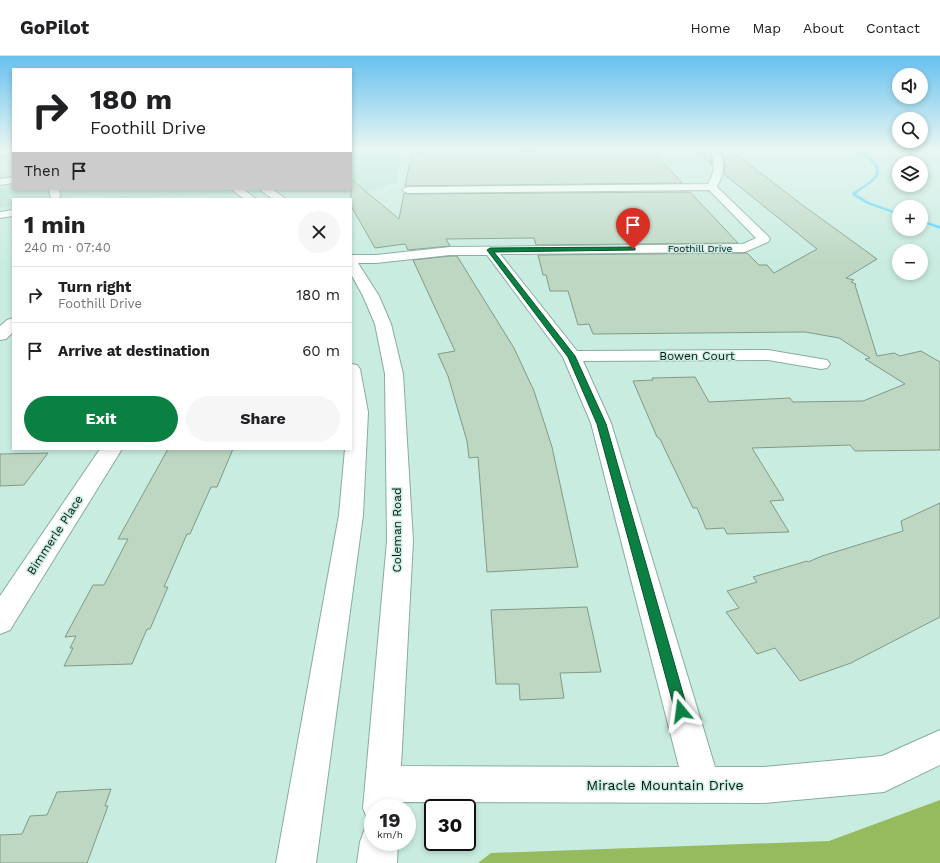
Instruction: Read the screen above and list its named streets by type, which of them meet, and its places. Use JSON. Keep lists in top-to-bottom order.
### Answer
{
  "streets": {
    "street": [
      "Foothill Drive",
      "Bowen Court",
      "Coleman Road",
      "Bimmerle Place",
      "Miracle Mountain Drive"
    ]
  },
  "crossings": [
    ["Coleman Road", "Miracle Mountain Drive"]
  ],
  "page": {
    "header": "GoPilot",
    "nav": [
      "Home",
      "Map",
      "About",
      "Contact"
    ],
    "map_buttons": ["+", "−"],
    "turn": ["180 m", "Foothill Drive"],
    "then": "Then",
    "heading": ["1 min", "240 m · 07:40"],
    "list": [
      {
        "name": "Turn right",
        "note": "Foothill Drive",
        "value": "180 m"
      },
      {
        "name": "Arrive at destination",
        "value": "60 m"
      }
    ],
    "buttons": ["Exit", "Share"],
    "speed": "19 km/h",
    "limit": "30"
  }
}
